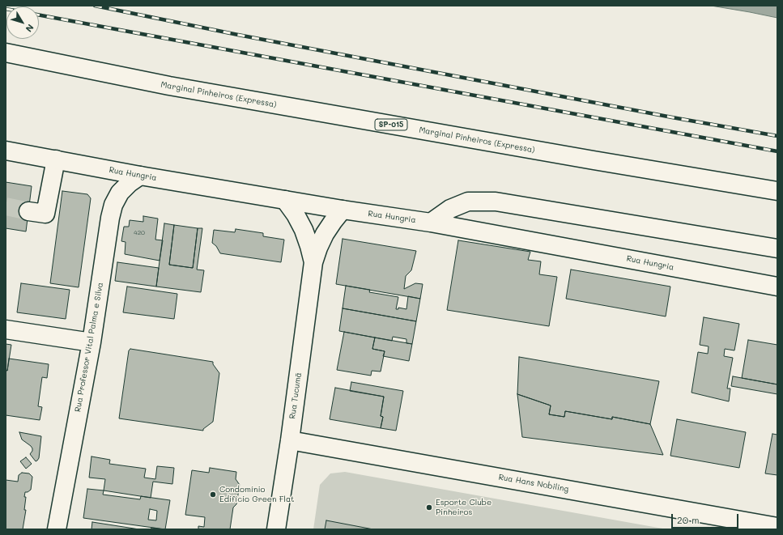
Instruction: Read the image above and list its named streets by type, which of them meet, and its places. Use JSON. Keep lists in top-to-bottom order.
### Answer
{
  "streets": {
    "main road": [
      "Marginal Pinheiros (Expressa)",
      "SP-015",
      "Rua Hungria",
      "Rua Professor Vital Palma e Silva",
      "Rua Tucumã",
      "Rua Hans Nobiling"
    ]
  },
  "crossings": [
    ["Rua Hungria", "Rua Professor Vital Palma e Silva"],
    ["Rua Hungria", "Rua Tucumã"],
    ["Rua Tucumã", "Rua Hans Nobiling"]
  ],
  "places": ["Condomínio Edifício Green Flat", "Esporte Clube Pinheiros"],
  "house_numbers": ["420"],
  "scale_bar": "20 m",
  "north": "bottom right"
}
